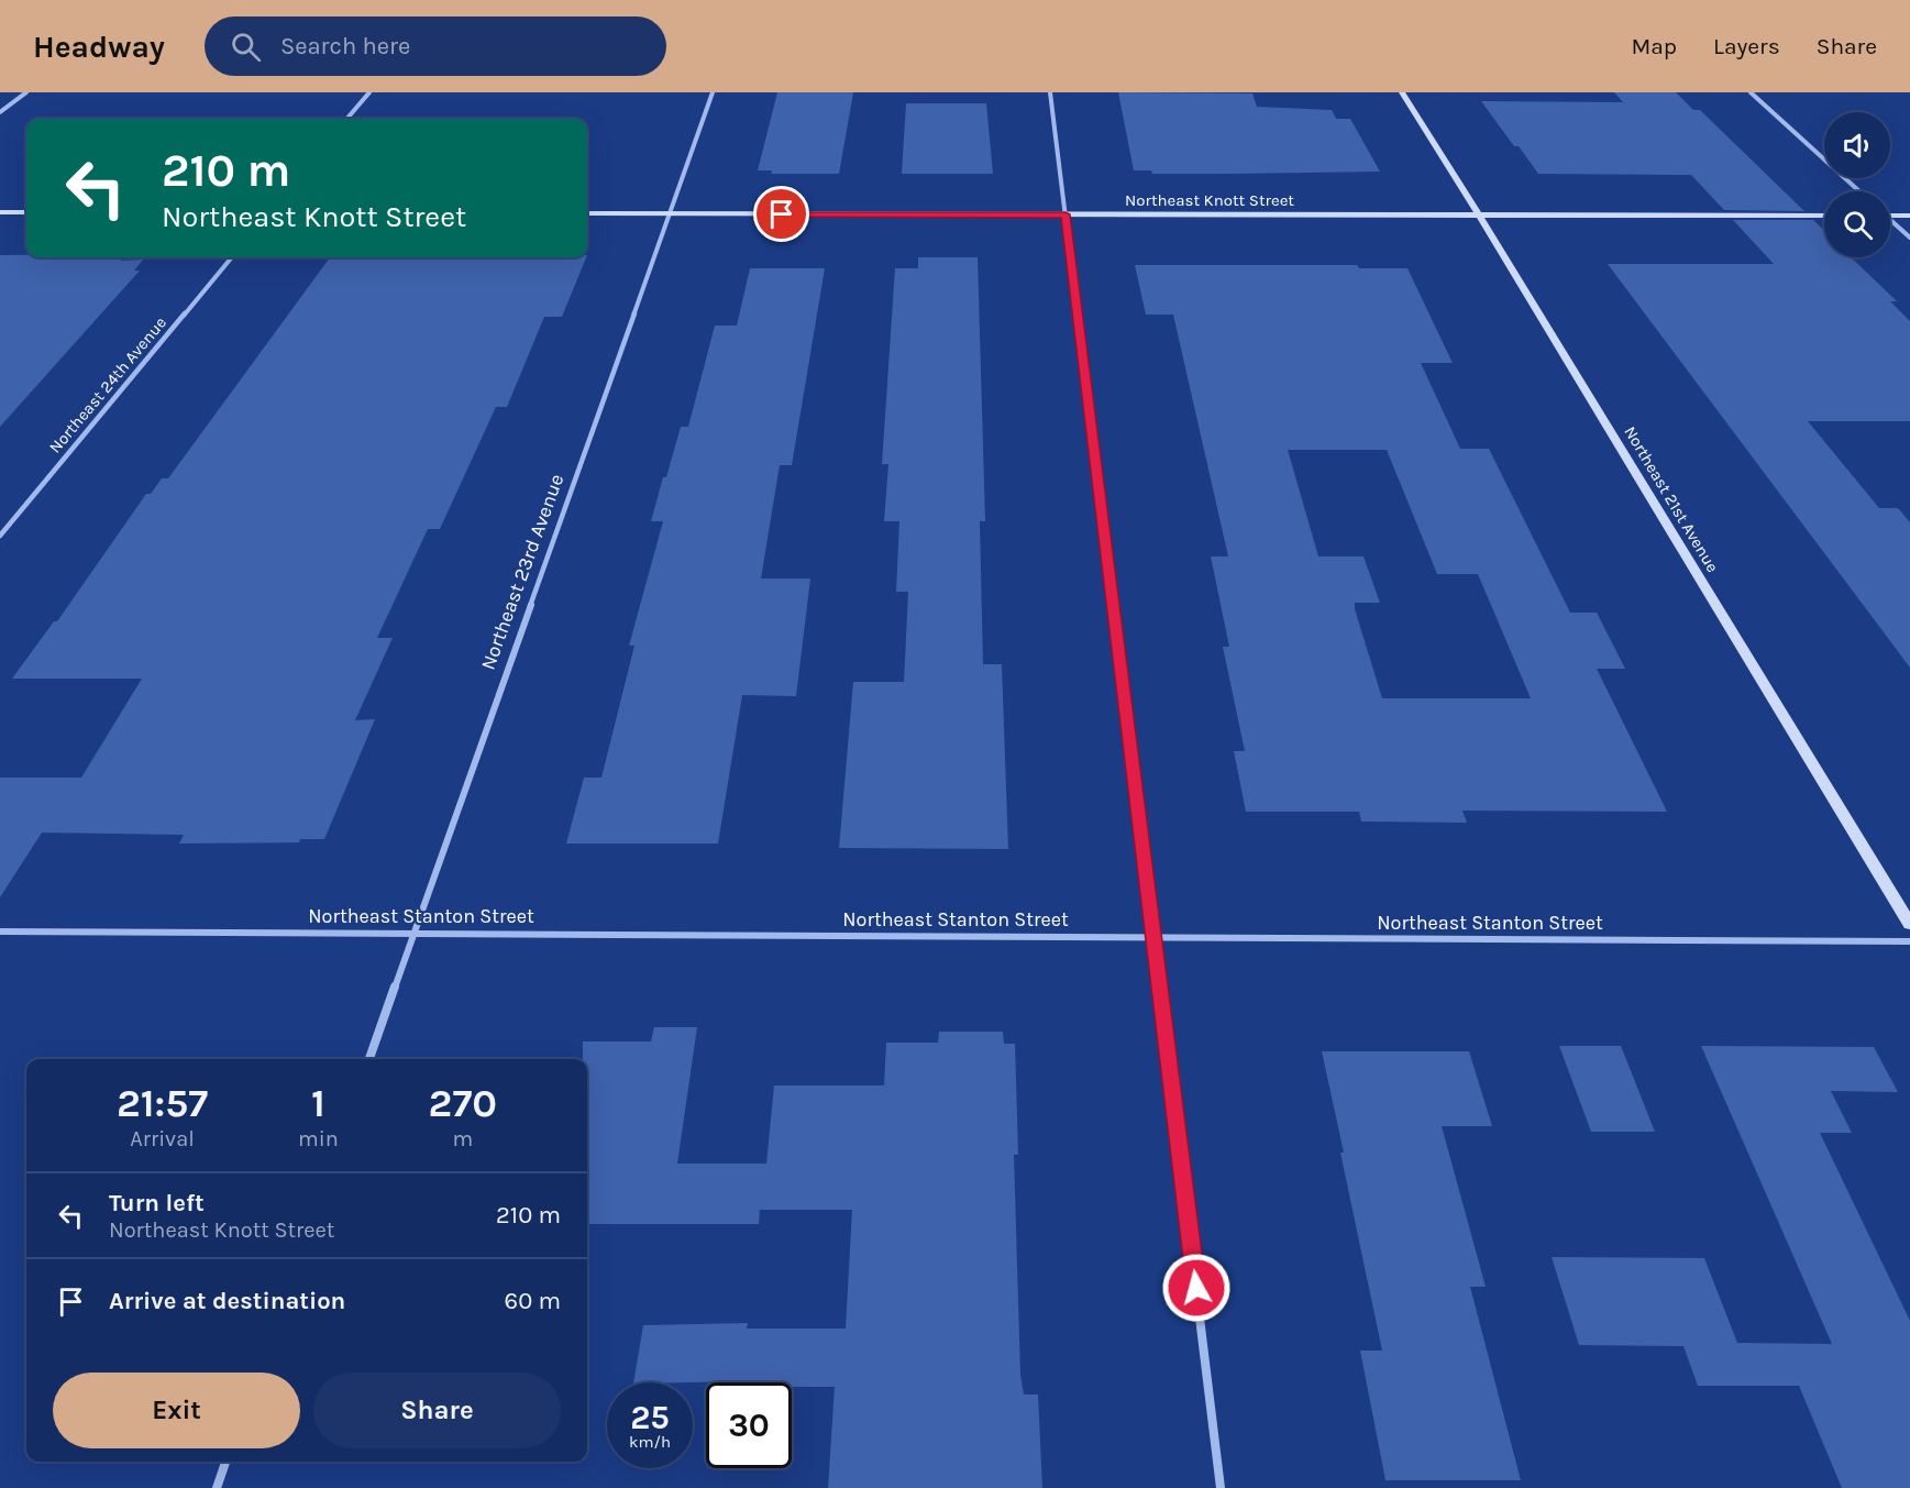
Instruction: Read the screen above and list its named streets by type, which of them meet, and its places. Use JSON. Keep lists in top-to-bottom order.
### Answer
{
  "streets": {
    "street": [
      "Northeast Knott Street",
      "Northeast 24th Avenue",
      "Northeast 21st Avenue",
      "Northeast 23rd Avenue",
      "Northeast Stanton Street"
    ]
  },
  "crossings": [
    ["Northeast Knott Street", "Northeast 21st Avenue"],
    ["Northeast Knott Street", "Northeast 23rd Avenue"],
    ["Northeast 23rd Avenue", "Northeast Stanton Street"]
  ],
  "page": {
    "header": "Headway",
    "search": "Search here",
    "nav": ["Map", "Layers", "Share"],
    "turn": ["210 m", "Northeast Knott Street"],
    "eta": [
      "21:57",
      "Arrival",
      "1",
      "min",
      "270",
      "m"
    ],
    "list": [
      {
        "name": "Turn left",
        "note": "Northeast Knott Street",
        "value": "210 m"
      },
      {
        "name": "Arrive at destination",
        "value": "60 m"
      }
    ],
    "buttons": ["Exit", "Share"],
    "speed": "25 km/h",
    "limit": "30"
  }
}
